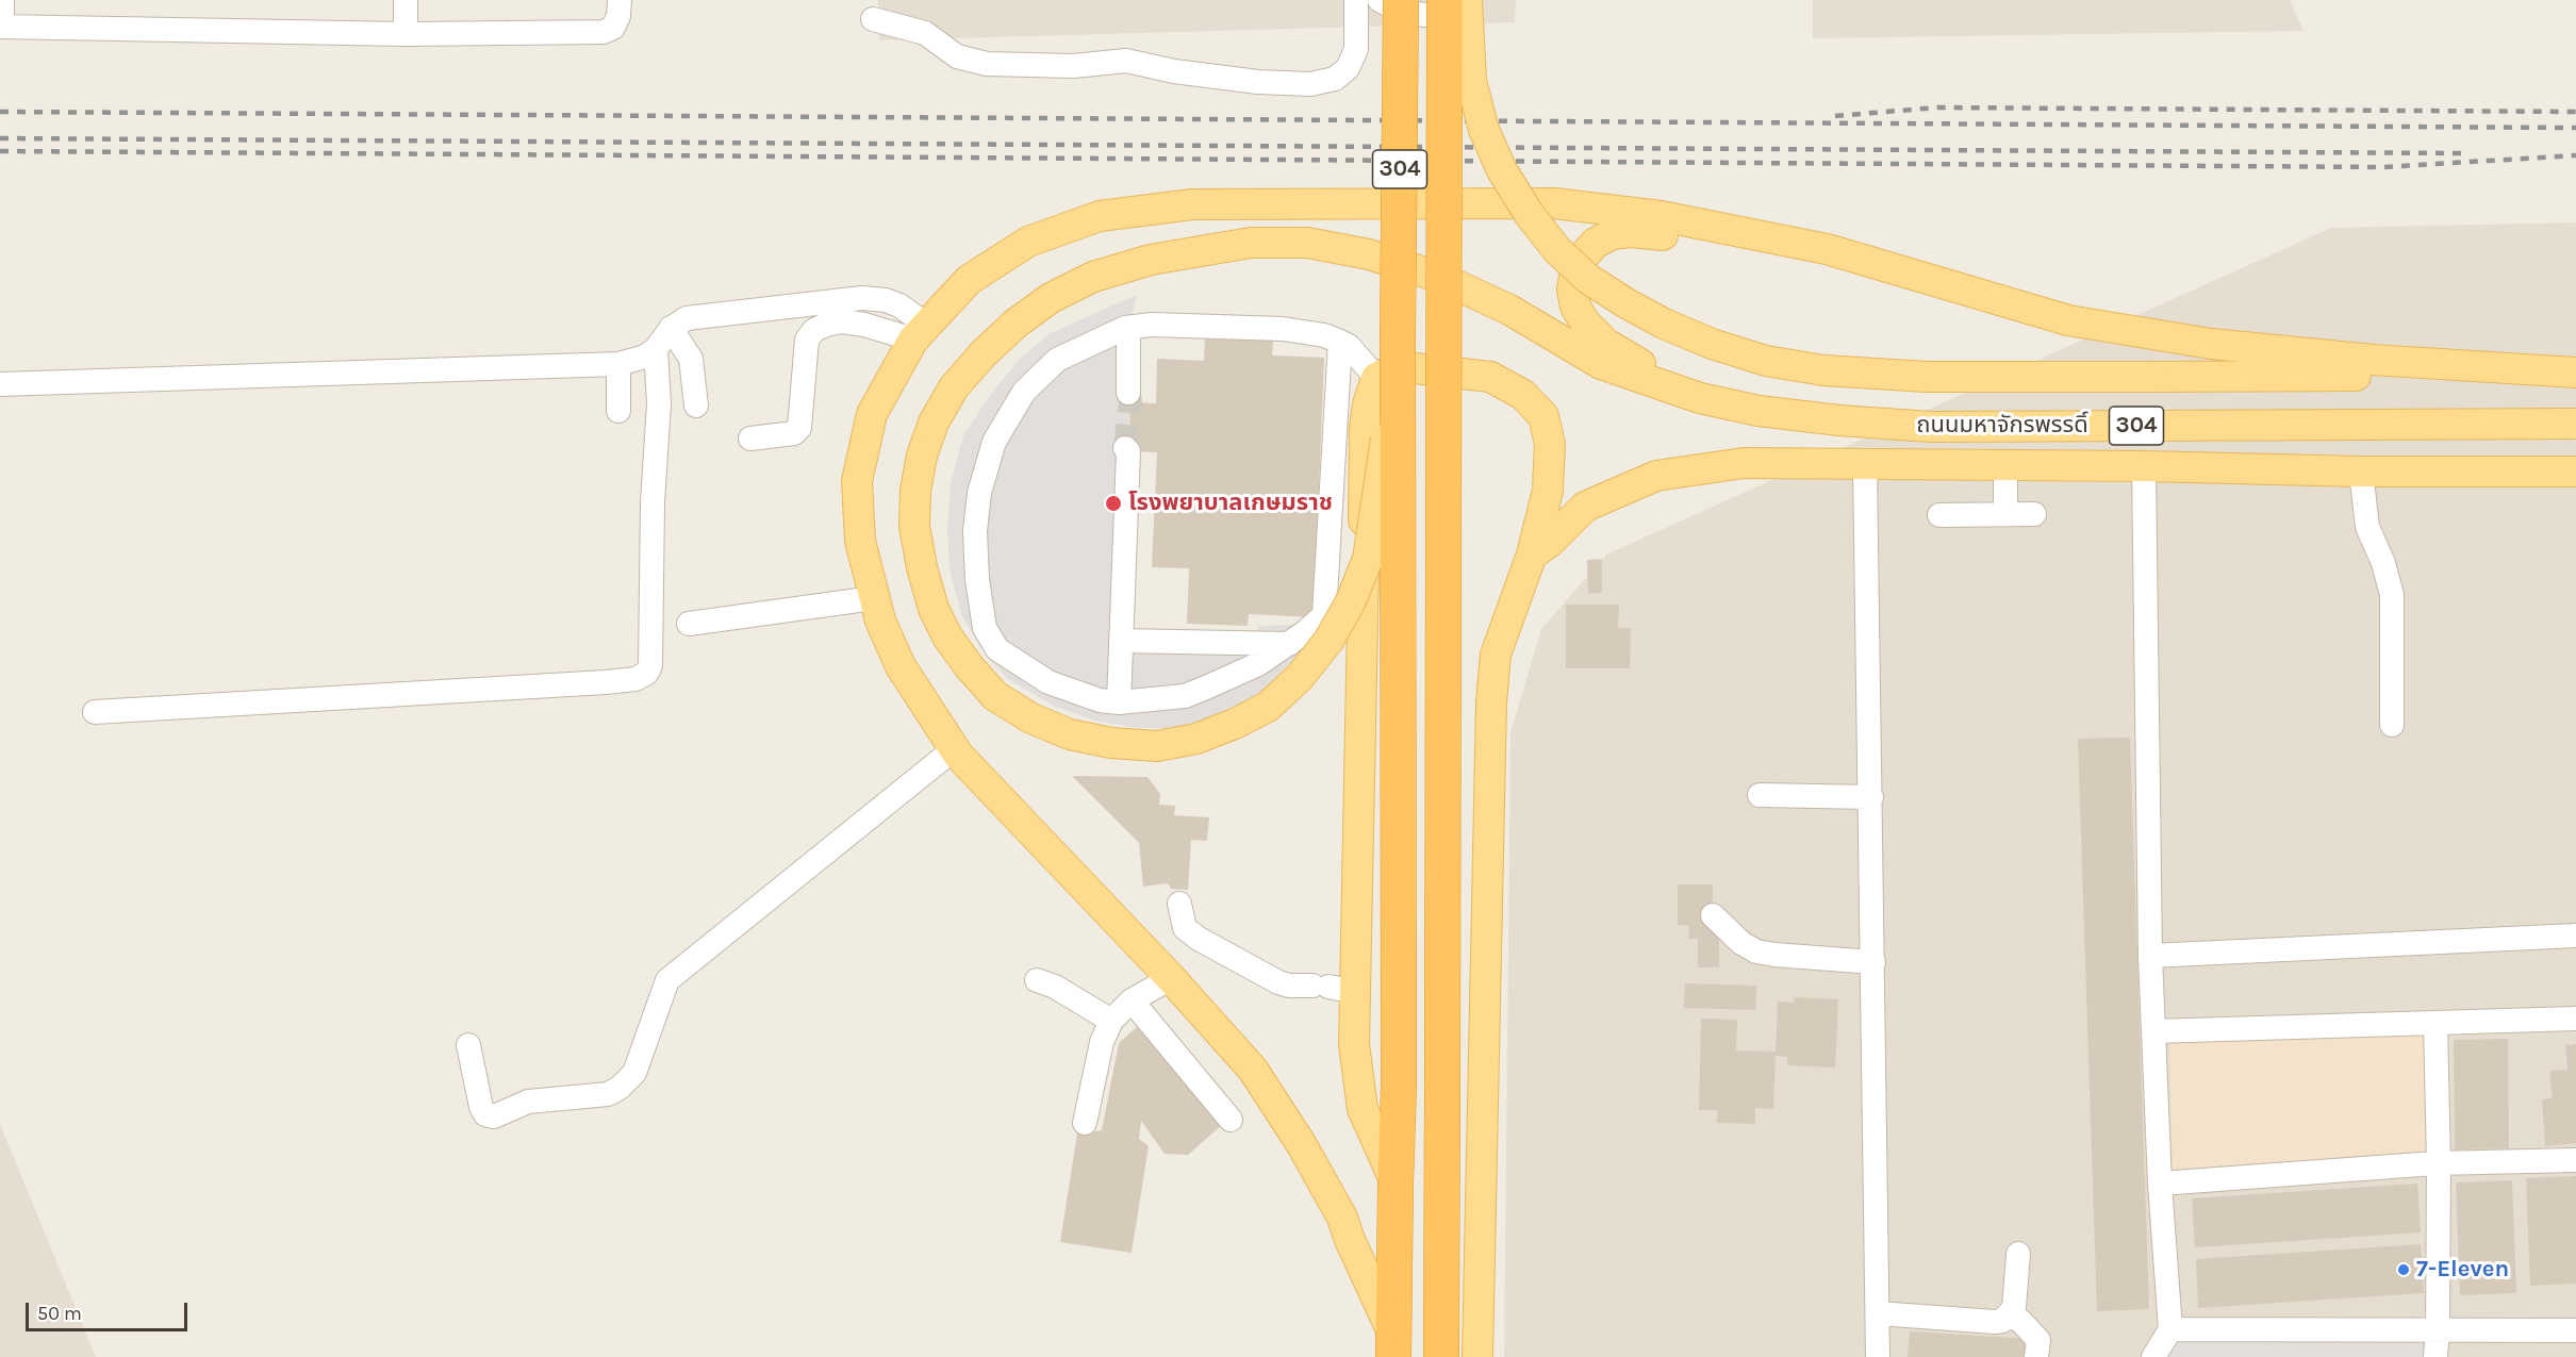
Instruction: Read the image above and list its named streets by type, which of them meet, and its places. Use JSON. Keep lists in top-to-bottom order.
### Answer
{
  "streets": {
    "highway": ["304"],
    "main road": ["ถนนมหาจักรพรรดิ์"]
  },
  "places": ["โรงพยาบาลเกษมราช", "7-Eleven"],
  "scale_bar": "50 m"
}
